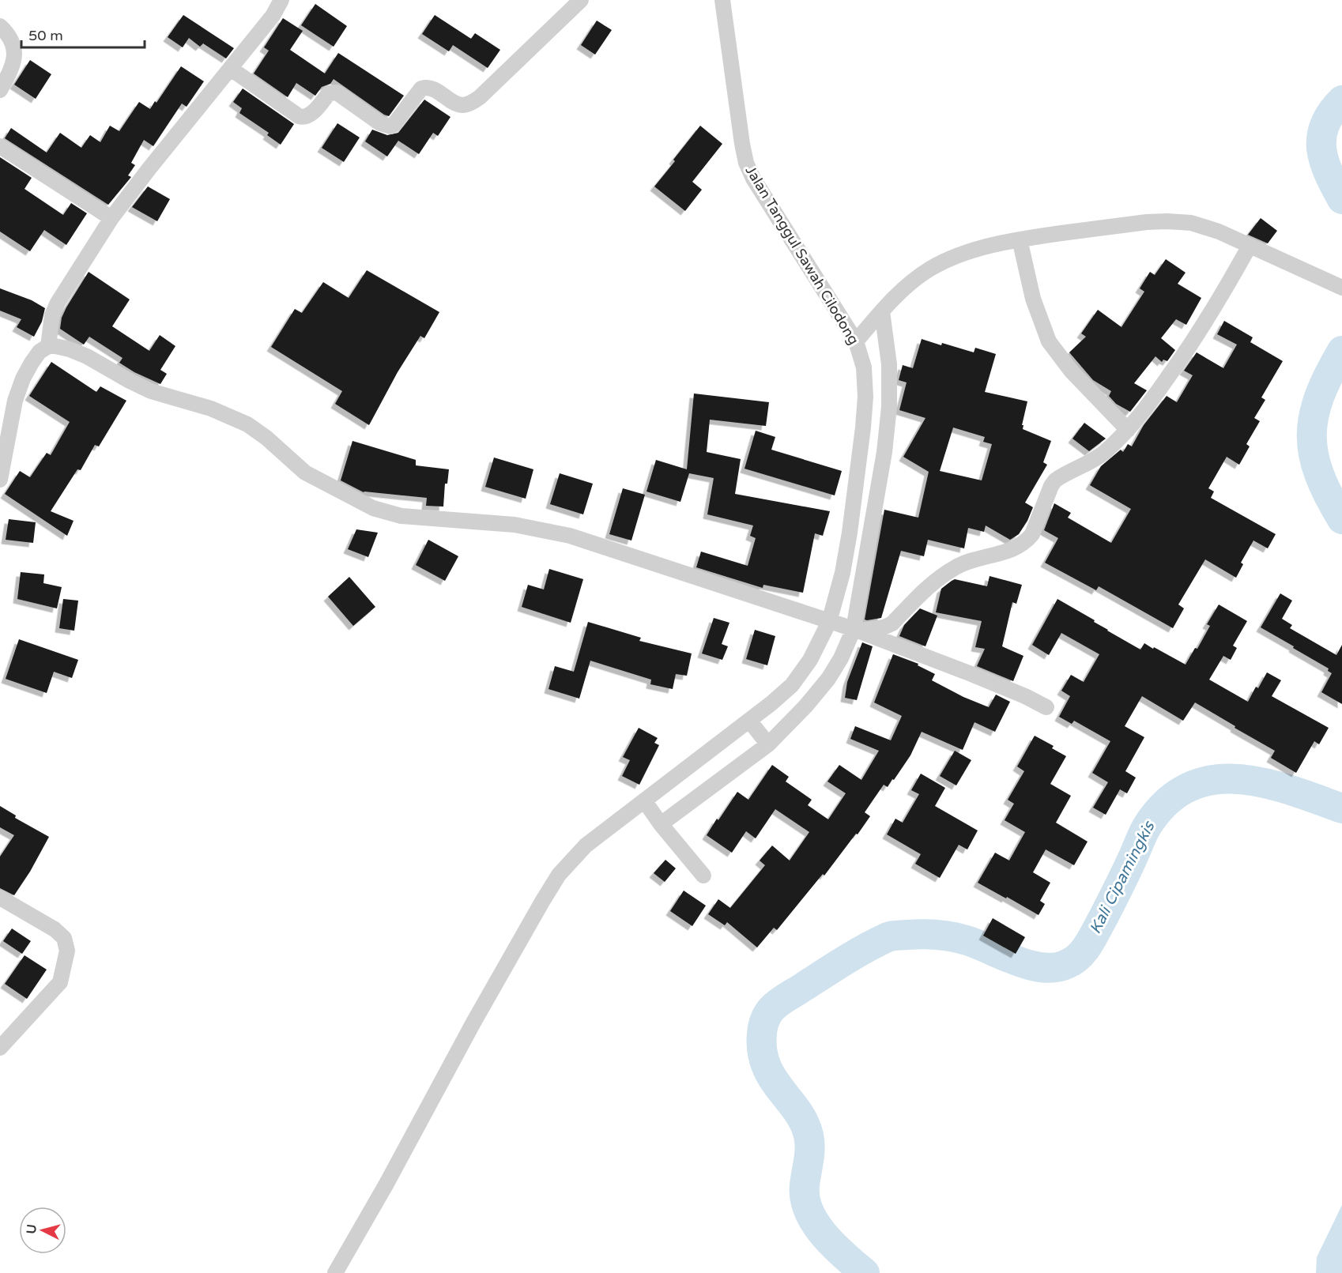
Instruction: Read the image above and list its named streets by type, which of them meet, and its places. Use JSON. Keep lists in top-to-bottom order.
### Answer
{
  "streets": {
    "street": ["Jalan Tanggul Sawah Cilodong"]
  },
  "water": ["Kali Cipamingkis"],
  "scale_bar": "50 m",
  "north": "left"
}
